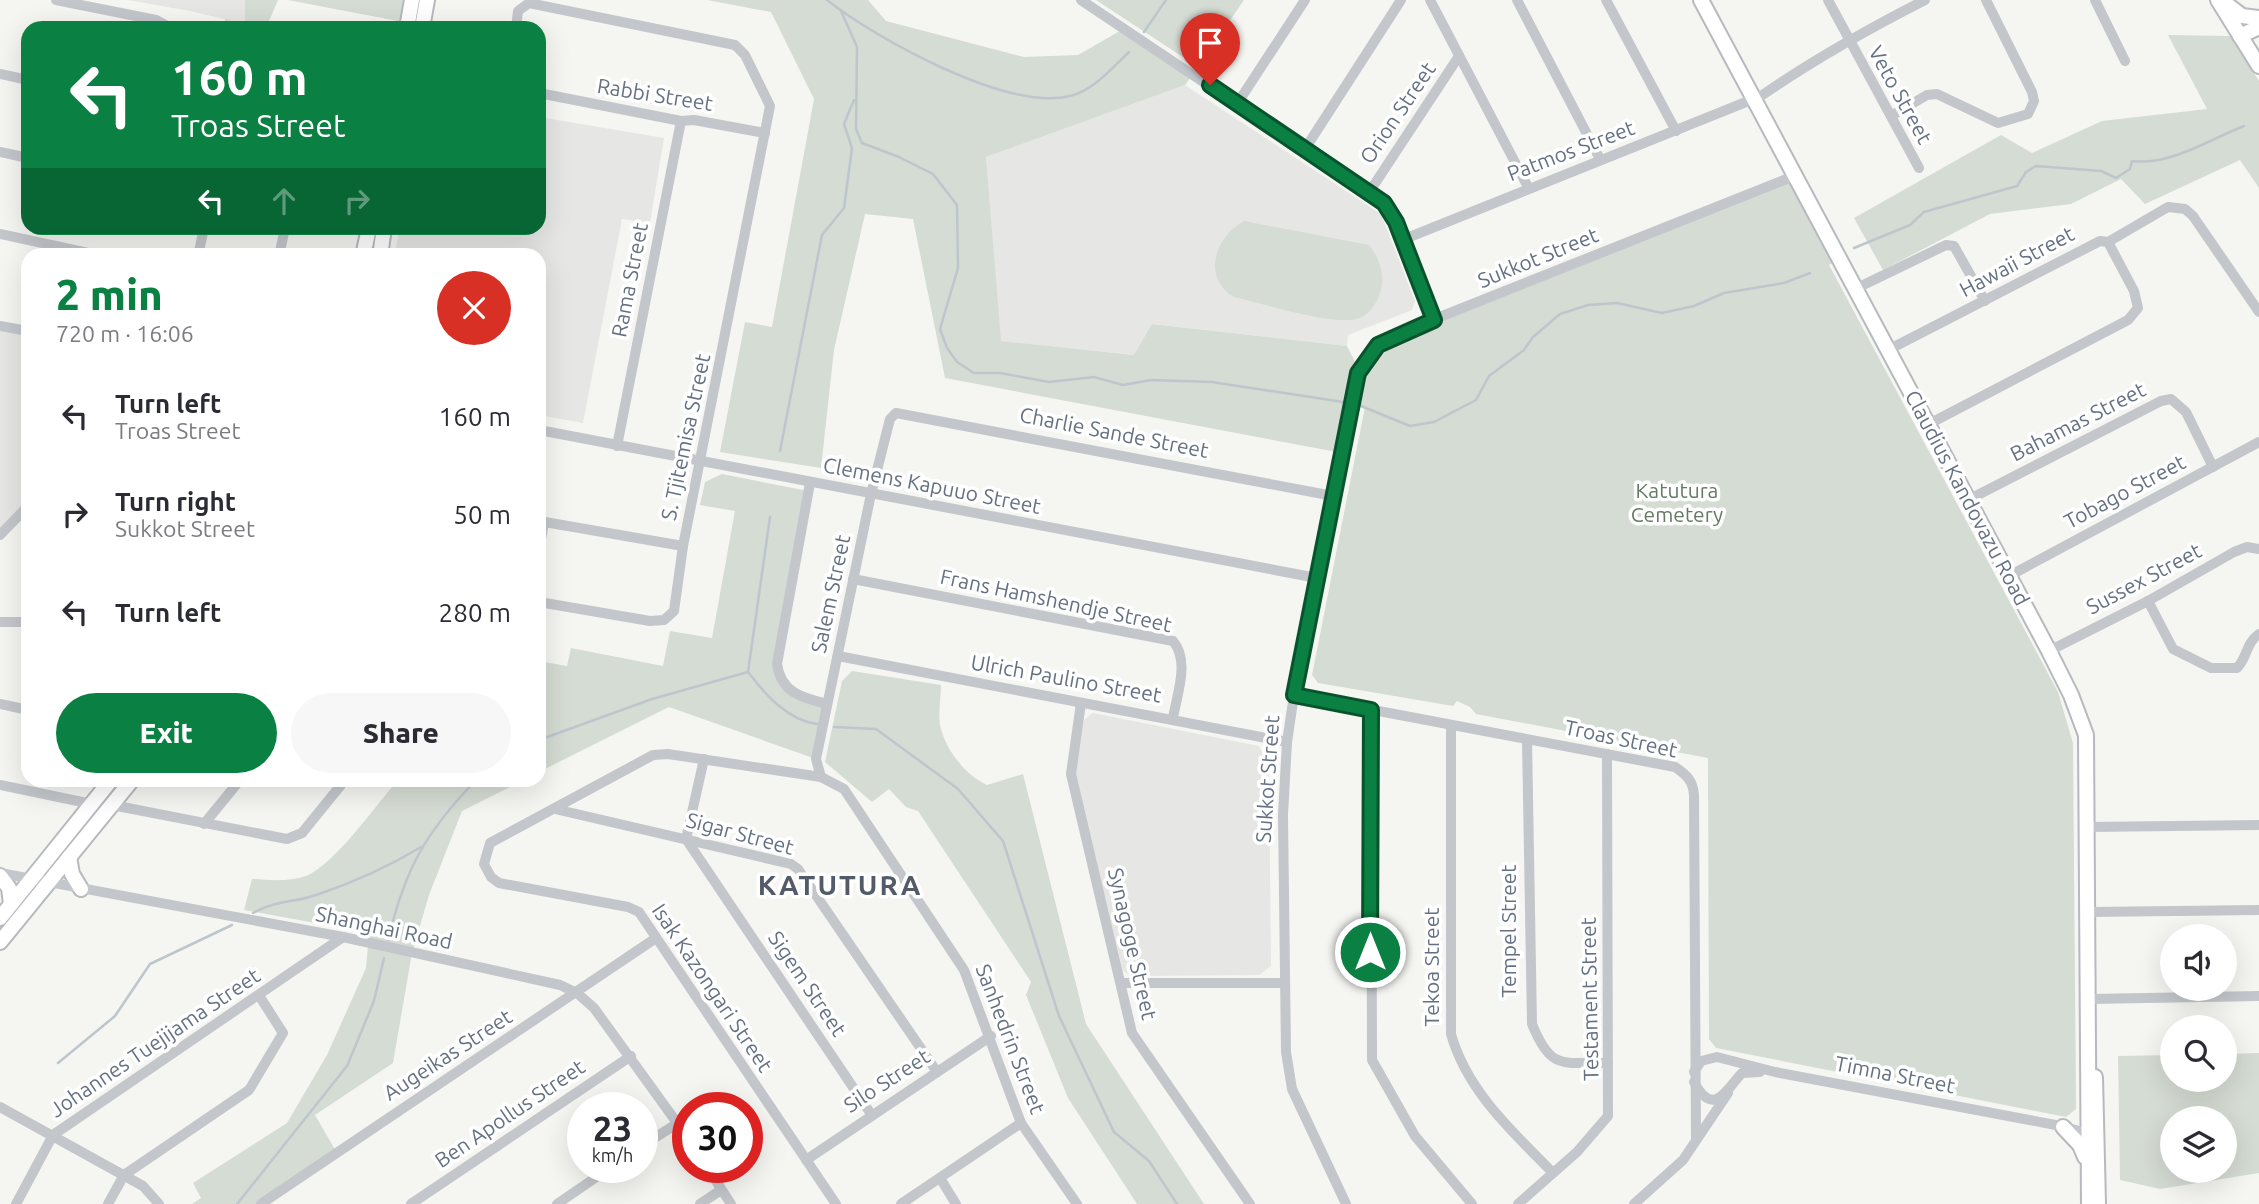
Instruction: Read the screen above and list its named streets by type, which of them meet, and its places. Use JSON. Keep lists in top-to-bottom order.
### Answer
{
  "streets": {
    "street": [
      "Rabbi Street",
      "Veto Street",
      "Orion Street",
      "Patmos Street",
      "Sukkot Street",
      "Hawaii Street",
      "Rama Street",
      "Bahamas Street",
      "Charlie Sande Street",
      "S. Tjitemisa Street",
      "Clemens Kapuuo Street",
      "Tobago Street",
      "Claudius Kandovazu Road",
      "Sussex Street",
      "Salem Street",
      "Frans Hamshendje Street",
      "Ulrich Paulino Street",
      "Troas Street",
      "Sigar Street",
      "Shanghai Road",
      "Tempel Street",
      "Synagoge Street",
      "Tekoa Street",
      "Sigem Street",
      "Isak Kazongari Street",
      "Testament Street",
      "Sanhedrin Street",
      "Johannes Tuejijama Street",
      "Augeikas Street",
      "Timna Street",
      "Silo Street",
      "Ben Apollus Street"
    ]
  },
  "crossings": [
    ["Rabbi Street", "Rama Street"],
    ["Rabbi Street", "S. Tjitemisa Street"],
    ["Veto Street", "Patmos Street"],
    ["Patmos Street", "Claudius Kandovazu Road"],
    ["Sukkot Street", "Charlie Sande Street"],
    ["Sukkot Street", "Clemens Kapuuo Street"],
    ["Sukkot Street", "Claudius Kandovazu Road"],
    ["Sukkot Street", "Ulrich Paulino Street"],
    ["Sukkot Street", "Troas Street"],
    ["Hawaii Street", "Claudius Kandovazu Road"],
    ["Rama Street", "Clemens Kapuuo Street"],
    ["Bahamas Street", "Tobago Street"],
    ["Bahamas Street", "Claudius Kandovazu Road"],
    ["Charlie Sande Street", "Salem Street"],
    ["S. Tjitemisa Street", "Clemens Kapuuo Street"],
    ["Clemens Kapuuo Street", "Salem Street"],
    ["Tobago Street", "Claudius Kandovazu Road"],
    ["Claudius Kandovazu Road", "Sussex Street"],
    ["Claudius Kandovazu Road", "Timna Street"],
    ["Salem Street", "Frans Hamshendje Street"],
    ["Salem Street", "Ulrich Paulino Street"],
    ["Salem Street", "Sanhedrin Street"],
    ["Frans Hamshendje Street", "Ulrich Paulino Street"],
    ["Ulrich Paulino Street", "Synagoge Street"],
    ["Troas Street", "Tempel Street"],
    ["Troas Street", "Tekoa Street"],
    ["Troas Street", "Testament Street"],
    ["Troas Street", "Timna Street"],
    ["Sigar Street", "Sigem Street"],
    ["Sigar Street", "Sanhedrin Street"],
    ["Sigar Street", "Silo Street"],
    ["Shanghai Road", "Johannes Tuejijama Street"],
    ["Shanghai Road", "Augeikas Street"],
    ["Shanghai Road", "Ben Apollus Street"],
    ["Tempel Street", "Testament Street"],
    ["Tekoa Street", "Testament Street"],
    ["Sigem Street", "Silo Street"],
    ["Isak Kazongari Street", "Sanhedrin Street"],
    ["Isak Kazongari Street", "Augeikas Street"],
    ["Isak Kazongari Street", "Silo Street"],
    ["Sanhedrin Street", "Silo Street"]
  ],
  "districts": ["KATUTURA"],
  "parks": ["Katutura Cemetery"],
  "page": {
    "turn": ["160 m", "Troas Street"],
    "heading": ["2 min", "720 m · 16:06"],
    "list": [
      {
        "name": "Turn left",
        "note": "Troas Street",
        "value": "160 m"
      },
      {
        "name": "Turn right",
        "note": "Sukkot Street",
        "value": "50 m"
      },
      {
        "name": "Turn left",
        "value": "280 m"
      }
    ],
    "buttons": ["Exit", "Share"],
    "speed": "23 km/h",
    "limit": "30"
  }
}
